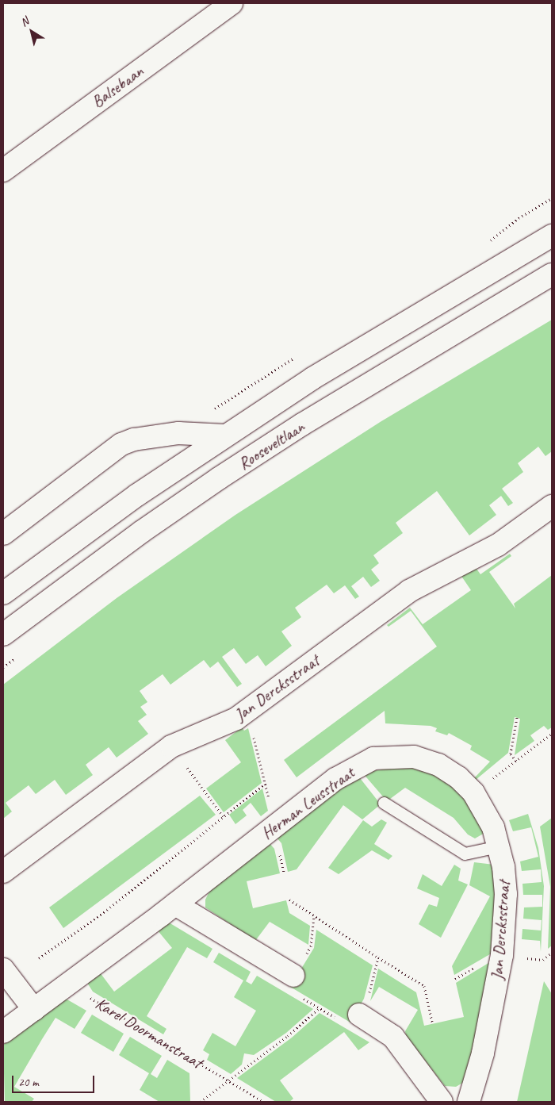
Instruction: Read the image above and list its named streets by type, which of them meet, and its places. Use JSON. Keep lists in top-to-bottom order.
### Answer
{
  "streets": {
    "street": [
      "Balsebaan",
      "Rooseveltlaan",
      "Jan Dercksstraat",
      "Herman Leusstraat"
    ],
    "path": ["Karel Doormanstraat"]
  },
  "crossings": [
    ["Jan Dercksstraat", "Herman Leusstraat"],
    ["Herman Leusstraat", "Karel Doormanstraat"]
  ],
  "scale_bar": "20 m",
  "north": "top left"
}
